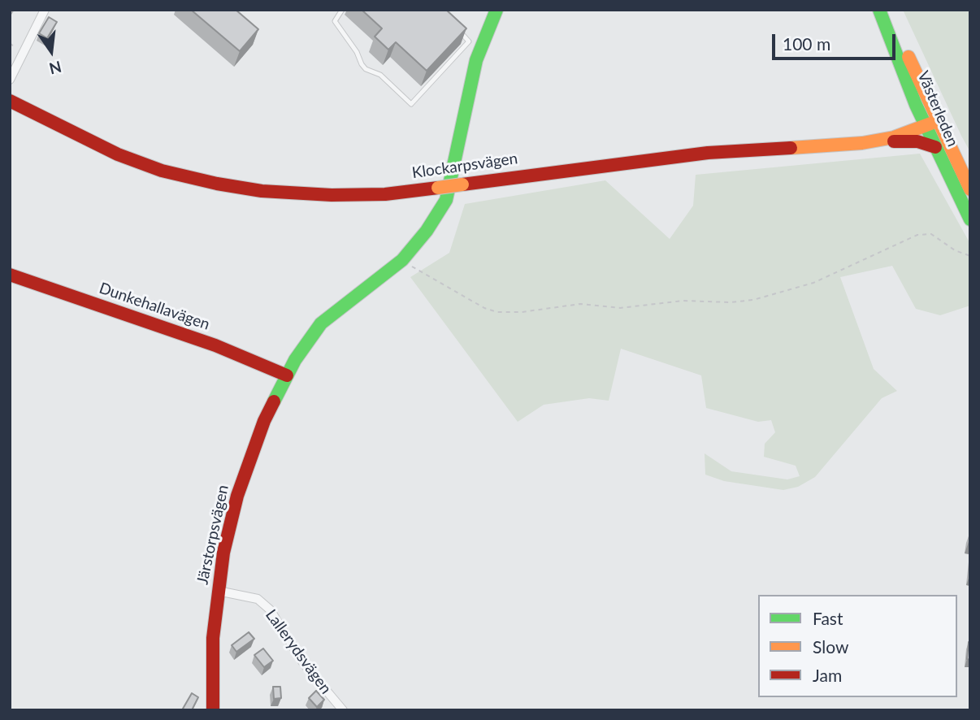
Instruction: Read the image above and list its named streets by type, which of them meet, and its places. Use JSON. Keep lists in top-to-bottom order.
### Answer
{
  "streets": {
    "main road": [
      "Västerleden",
      "Klockarpsvägen",
      "Dunkehallavägen",
      "Järstorpsvägen"
    ],
    "street": ["Lallerydsvägen"]
  },
  "crossings": [
    ["Västerleden", "Klockarpsvägen"],
    ["Dunkehallavägen", "Järstorpsvägen"],
    ["Järstorpsvägen", "Lallerydsvägen"]
  ],
  "legend": ["Fast", "Slow", "Jam"],
  "scale_bar": "100 m",
  "north": "bottom"
}
